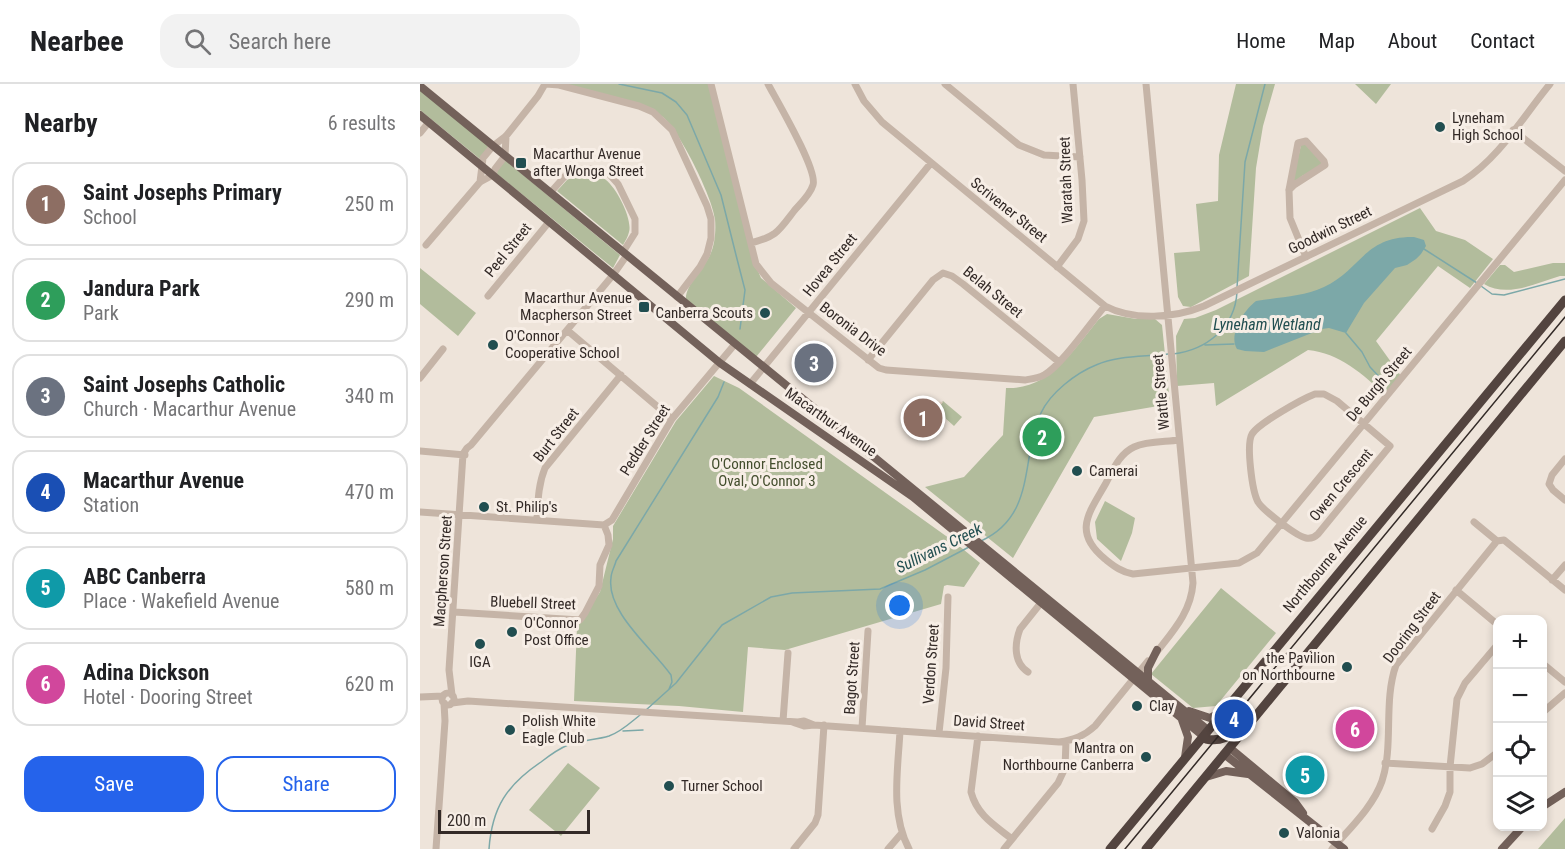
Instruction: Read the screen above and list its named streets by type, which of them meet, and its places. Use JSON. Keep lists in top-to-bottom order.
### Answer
{
  "streets": {
    "highway": ["Macarthur Avenue", "Northbourne Avenue"],
    "street": [
      "Waratah Street",
      "Scrivener Street",
      "Goodwin Street",
      "Peel Street",
      "Hovea Street",
      "Belah Street",
      "Boronia Drive",
      "De Burgh Street",
      "Wattle Street",
      "Burt Street",
      "Pedder Street",
      "Owen Crescent",
      "Macpherson Street",
      "Bluebell Street",
      "Dooring Street",
      "Verdon Street",
      "Bagot Street",
      "David Street"
    ]
  },
  "crossings": [
    ["Waratah Street", "Scrivener Street"],
    ["Scrivener Street", "Goodwin Street"],
    ["Scrivener Street", "Hovea Street"],
    ["Scrivener Street", "Boronia Drive"],
    ["Scrivener Street", "Wattle Street"],
    ["Goodwin Street", "Wattle Street"],
    ["Peel Street", "Macarthur Avenue"],
    ["Hovea Street", "Boronia Drive"],
    ["Hovea Street", "Macarthur Avenue"],
    ["Belah Street", "Boronia Drive"],
    ["De Burgh Street", "Wattle Street"],
    ["De Burgh Street", "Owen Crescent"],
    ["Wattle Street", "Macarthur Avenue"],
    ["Macarthur Avenue", "Pedder Street"],
    ["Macarthur Avenue", "Northbourne Avenue"],
    ["Macarthur Avenue", "Macpherson Street"],
    ["Pedder Street", "Bluebell Street"],
    ["Macpherson Street", "Bluebell Street"],
    ["Macpherson Street", "David Street"],
    ["Verdon Street", "David Street"],
    ["Bagot Street", "David Street"]
  ],
  "water": ["Lyneham Wetland", "Sullivans Creek"],
  "parks": ["O'Connor Enclosed Oval, O'Connor 3"],
  "places": {
    "other": [
      "Lyneham High School",
      "Canberra Scouts",
      "O'Connor Cooperative School",
      "Camerai",
      "St. Philip's",
      "O'Connor Post Office",
      "IGA",
      "the Pavilion on Northbourne",
      "Clay",
      "Polish White Eagle Club",
      "Mantra on Northbourne Canberra",
      "Turner School",
      "Valonia"
    ],
    "transit": ["Macarthur Avenue after Wonga Street", "Macarthur Avenue Macpherson Street"]
  },
  "scale_bar": "200 m",
  "page": {
    "header": "Nearbee",
    "search": "Search here",
    "nav": [
      "Home",
      "Map",
      "About",
      "Contact"
    ],
    "heading": ["Nearby", "6 results"],
    "list": [
      {
        "mark": "1",
        "name": "Saint Josephs Primary",
        "note": "School",
        "value": "250 m"
      },
      {
        "mark": "2",
        "name": "Jandura Park",
        "note": "Park",
        "value": "290 m"
      },
      {
        "mark": "3",
        "name": "Saint Josephs Catholic",
        "note": "Church · Macarthur Avenue",
        "value": "340 m"
      },
      {
        "mark": "4",
        "name": "Macarthur Avenue",
        "note": "Station",
        "value": "470 m"
      },
      {
        "mark": "5",
        "name": "ABC Canberra",
        "note": "Place · Wakefield Avenue",
        "value": "580 m"
      },
      {
        "mark": "6",
        "name": "Adina Dickson",
        "note": "Hotel · Dooring Street",
        "value": "620 m"
      }
    ],
    "pins": [
      "3",
      "1",
      "2",
      "4",
      "6",
      "5"
    ],
    "map_buttons": ["+", "−"],
    "buttons": ["Save", "Share"],
    "scale": "200 m"
  }
}
